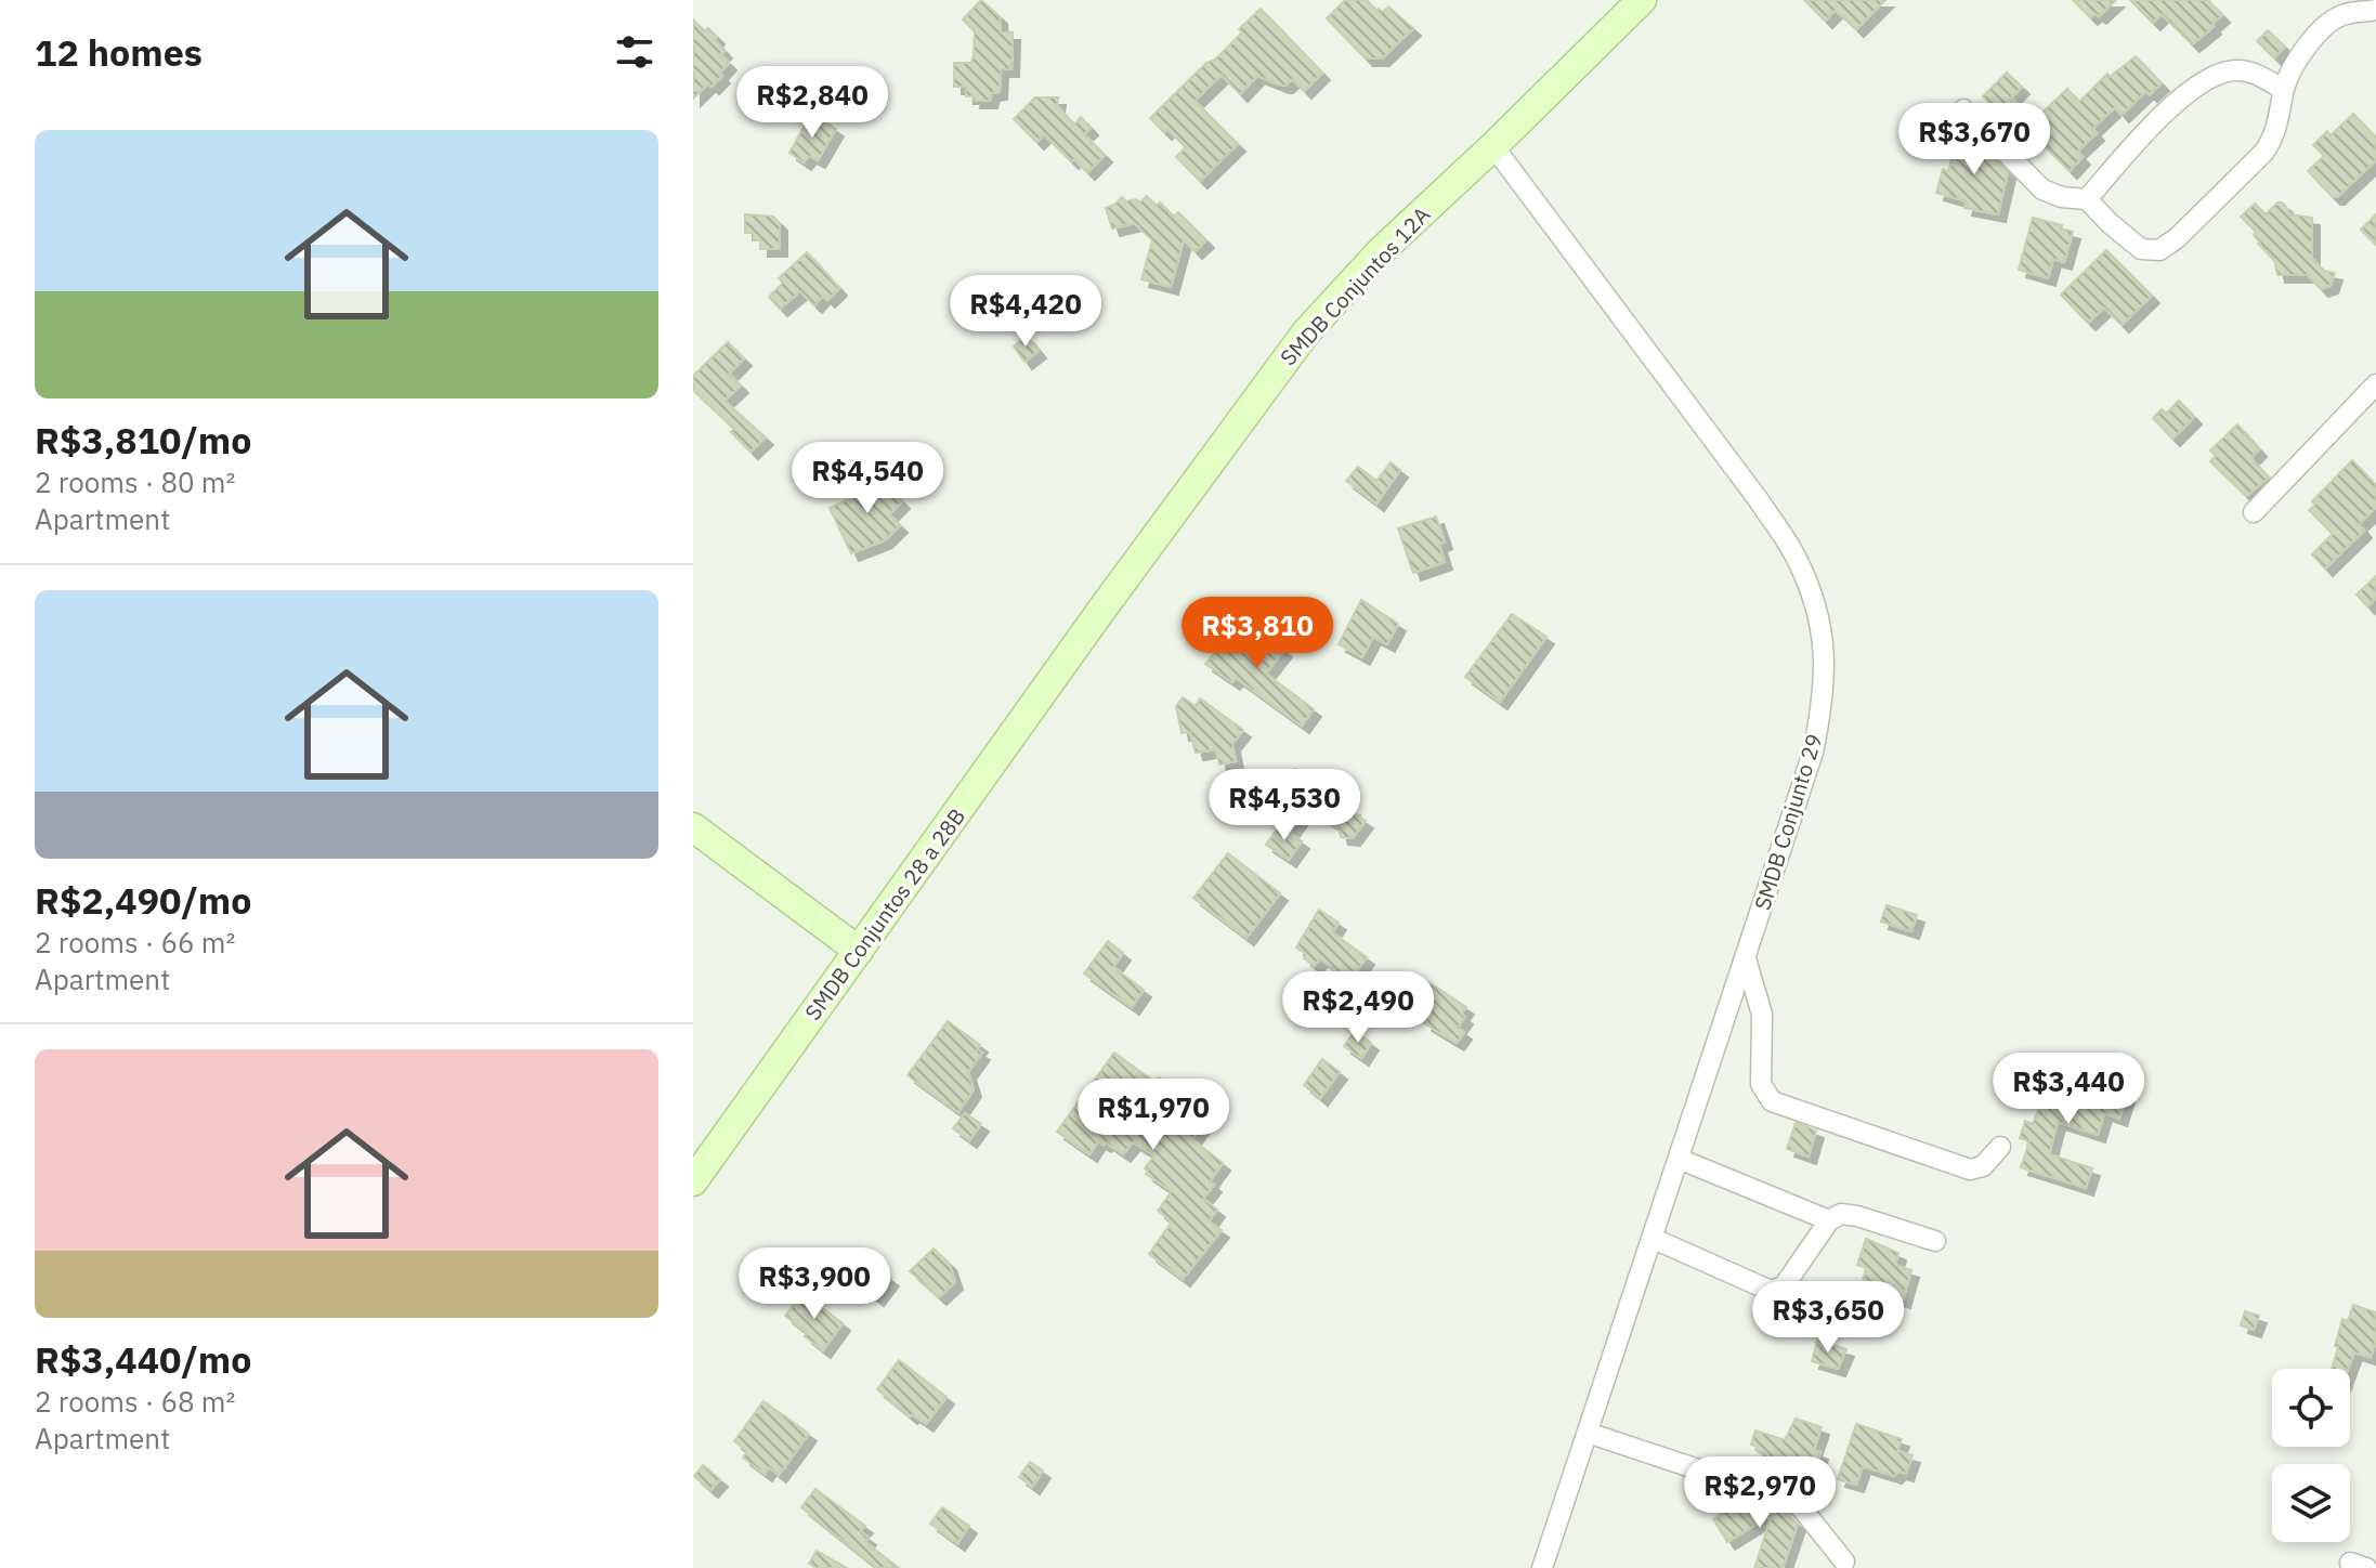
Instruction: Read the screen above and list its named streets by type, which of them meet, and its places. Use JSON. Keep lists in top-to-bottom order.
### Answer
{
  "streets": {
    "street": ["SMDB Conjuntos 12A", "SMDB Conjunto 29", "SMDB Conjuntos 28 a 28B"]
  },
  "crossings": [
    ["SMDB Conjuntos 12A", "SMDB Conjunto 29"],
    ["SMDB Conjuntos 12A", "SMDB Conjuntos 28 a 28B"]
  ],
  "page": {
    "heading": "12 homes",
    "price": [
      "R$2,840",
      "R$3,670",
      "R$4,420",
      "R$4,540",
      "R$3,810",
      "R$4,530",
      "R$2,490",
      "R$3,440",
      "R$1,970",
      "R$3,900",
      "R$3,650",
      "R$2,970"
    ],
    "list": [
      {
        "name": "R$3,810/mo",
        "note": "2 rooms · 80 m² · Apartment"
      },
      {
        "name": "R$2,490/mo",
        "note": "2 rooms · 66 m² · Apartment"
      },
      {
        "name": "R$3,440/mo",
        "note": "2 rooms · 68 m² · Apartment"
      }
    ]
  }
}
